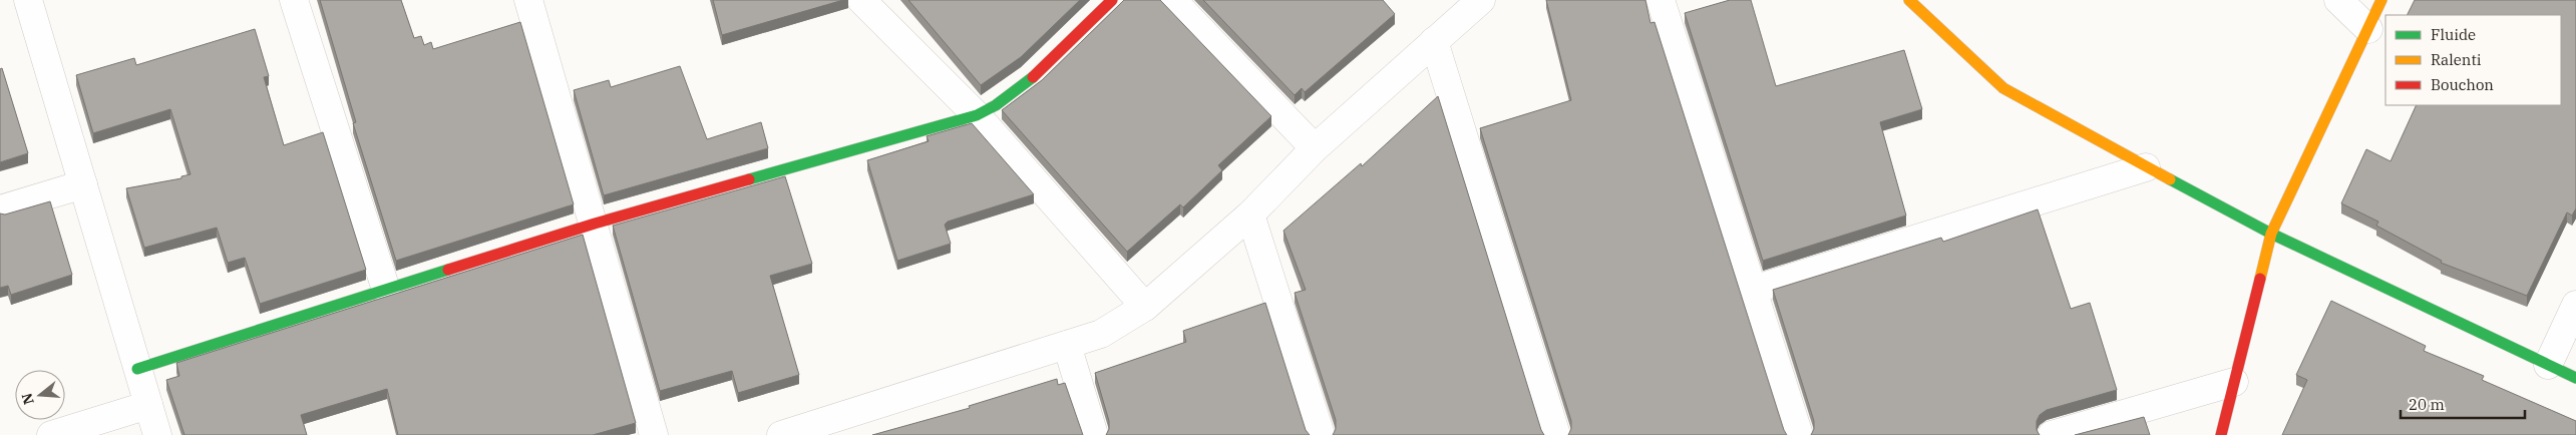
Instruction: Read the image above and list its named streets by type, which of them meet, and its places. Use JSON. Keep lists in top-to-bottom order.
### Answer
{
  "legend": ["Fluide", "Ralenti", "Bouchon"],
  "scale_bar": "20 m",
  "north": "left"
}
